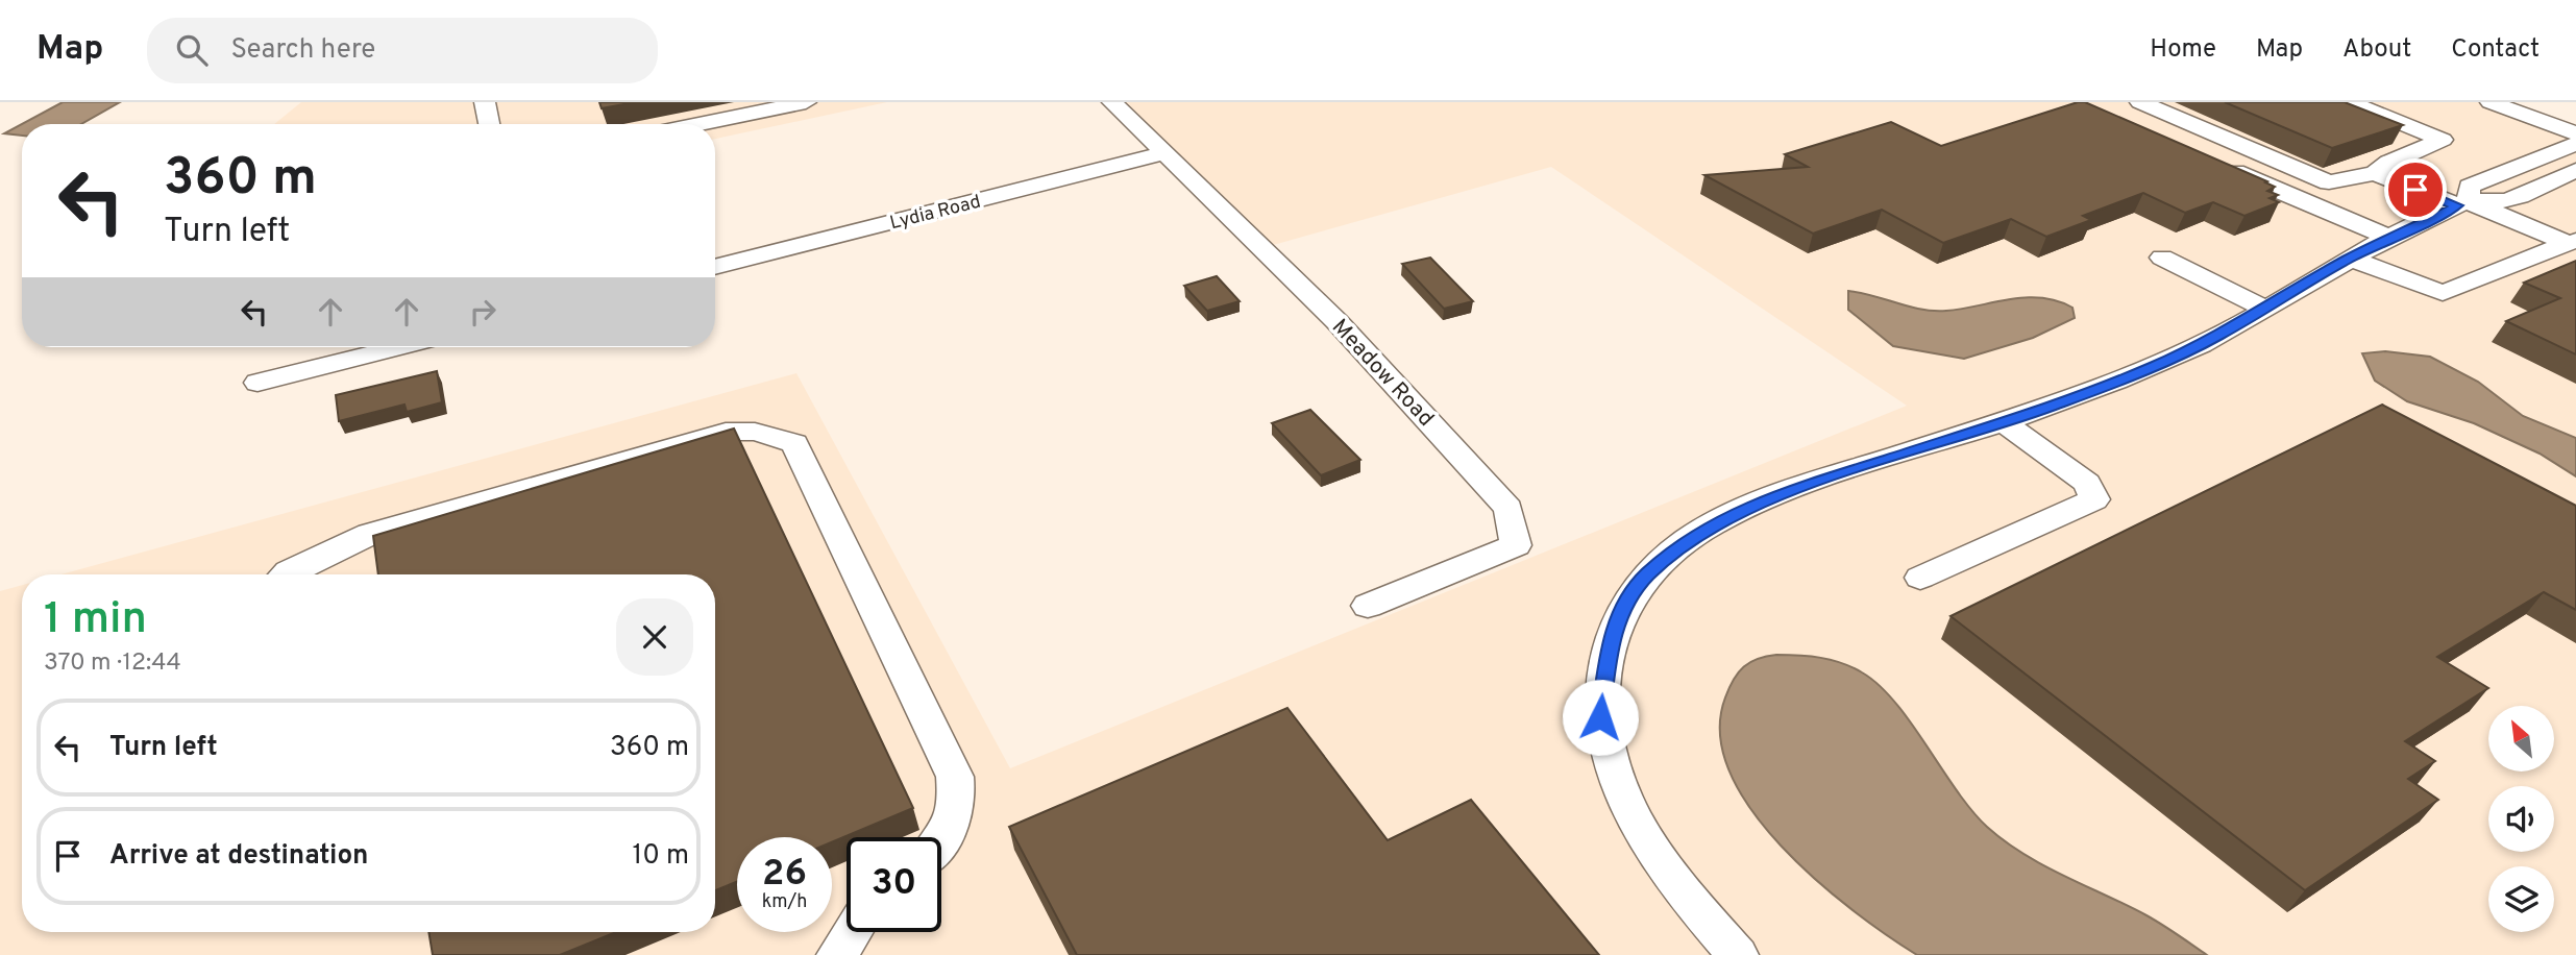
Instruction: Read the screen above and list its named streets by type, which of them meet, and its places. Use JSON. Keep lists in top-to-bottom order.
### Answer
{
  "streets": {
    "street": ["Lydia Road", "Meadow Road"]
  },
  "crossings": [
    ["Lydia Road", "Meadow Road"]
  ],
  "north": "top left",
  "page": {
    "header": "Map",
    "search": "Search here",
    "nav": [
      "Home",
      "Map",
      "About",
      "Contact"
    ],
    "turn": ["360 m", "Turn left"],
    "heading": ["1 min", "370 m · 12:44"],
    "list": [
      {
        "name": "Turn left",
        "value": "360 m"
      },
      {
        "name": "Arrive at destination",
        "value": "10 m"
      }
    ],
    "speed": "26 km/h",
    "limit": "30"
  }
}
